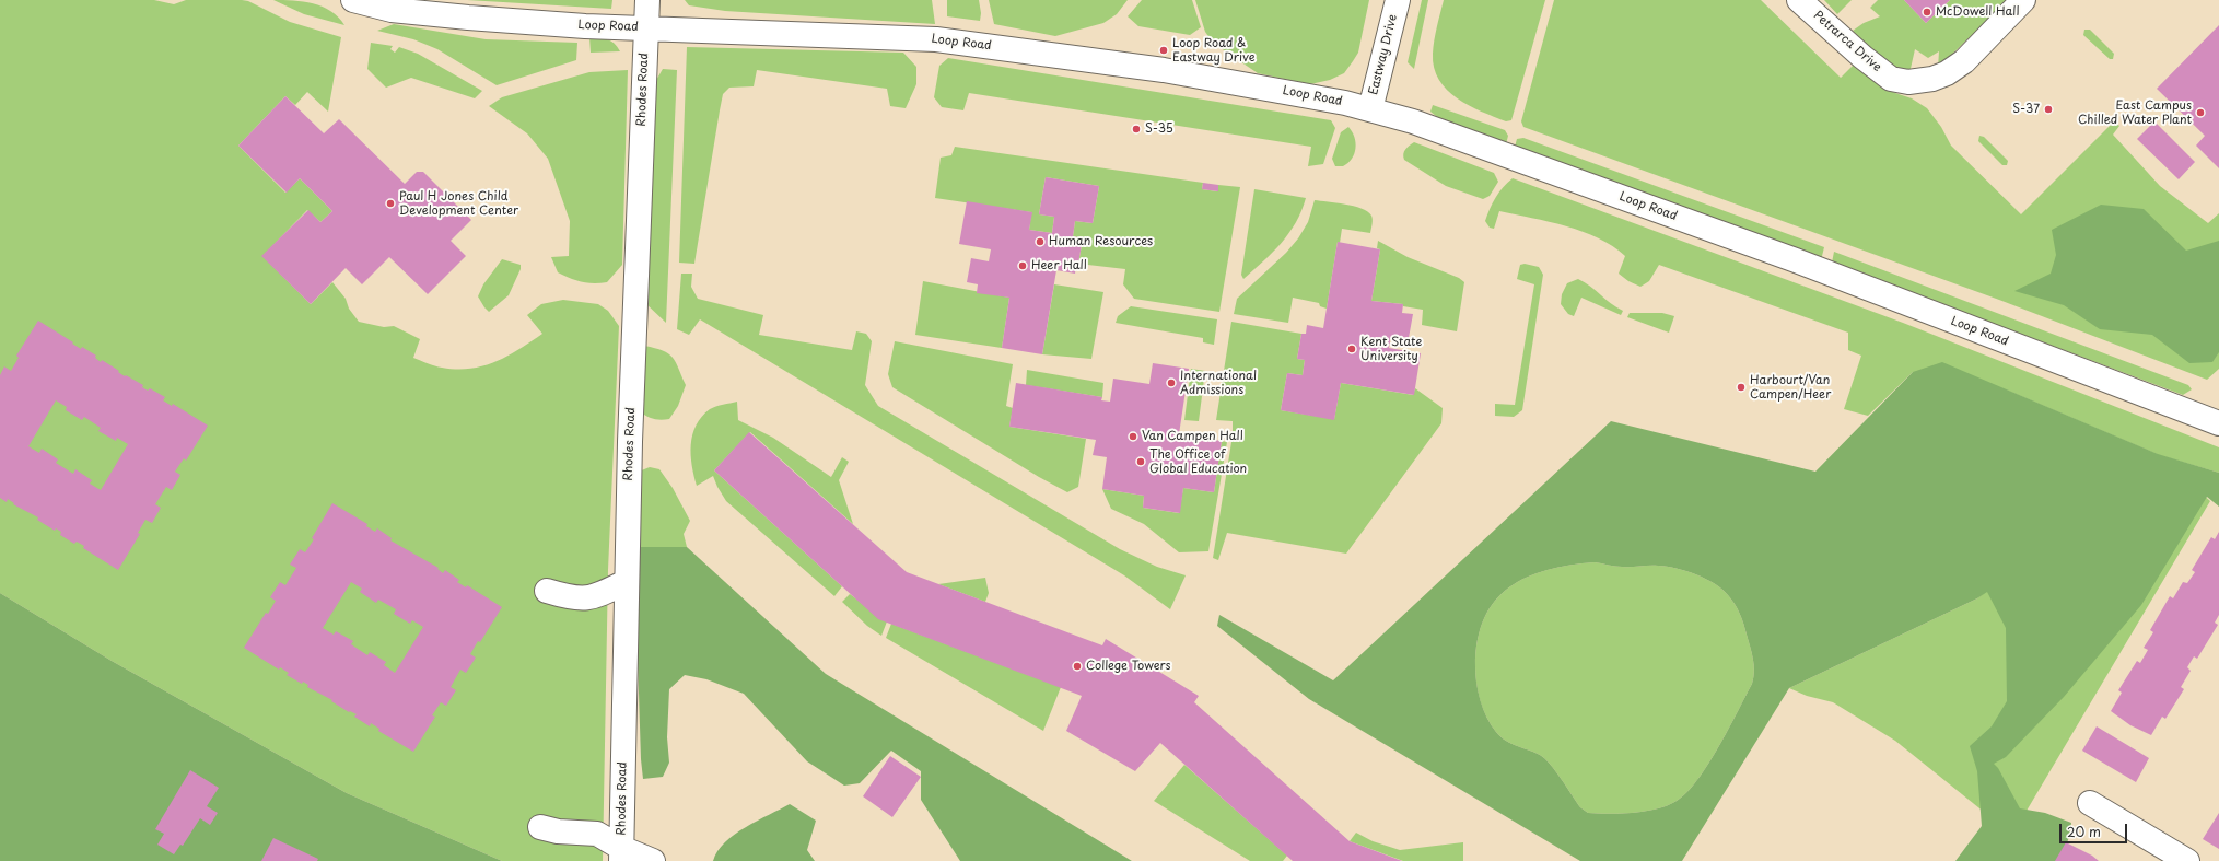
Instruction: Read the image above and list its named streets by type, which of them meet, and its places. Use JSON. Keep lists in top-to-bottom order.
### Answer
{
  "streets": {
    "street": [
      "Loop Road",
      "Petrarca Drive",
      "Eastway Drive",
      "Rhodes Road"
    ]
  },
  "crossings": [
    ["Loop Road", "Eastway Drive"],
    ["Loop Road", "Rhodes Road"]
  ],
  "places": [
    "McDowell Hall",
    "Loop Road & Eastway Drive",
    "S-37",
    "East Campus Chilled Water Plant",
    "S-35",
    "Paul H Jones Child Development Center",
    "Human Resources",
    "Heer Hall",
    "Kent State University",
    "International Admissions",
    "Harbourt/Van Campen/Heer",
    "Van Campen Hall",
    "The Office of Global Education",
    "College Towers"
  ],
  "scale_bar": "20 m"
}
